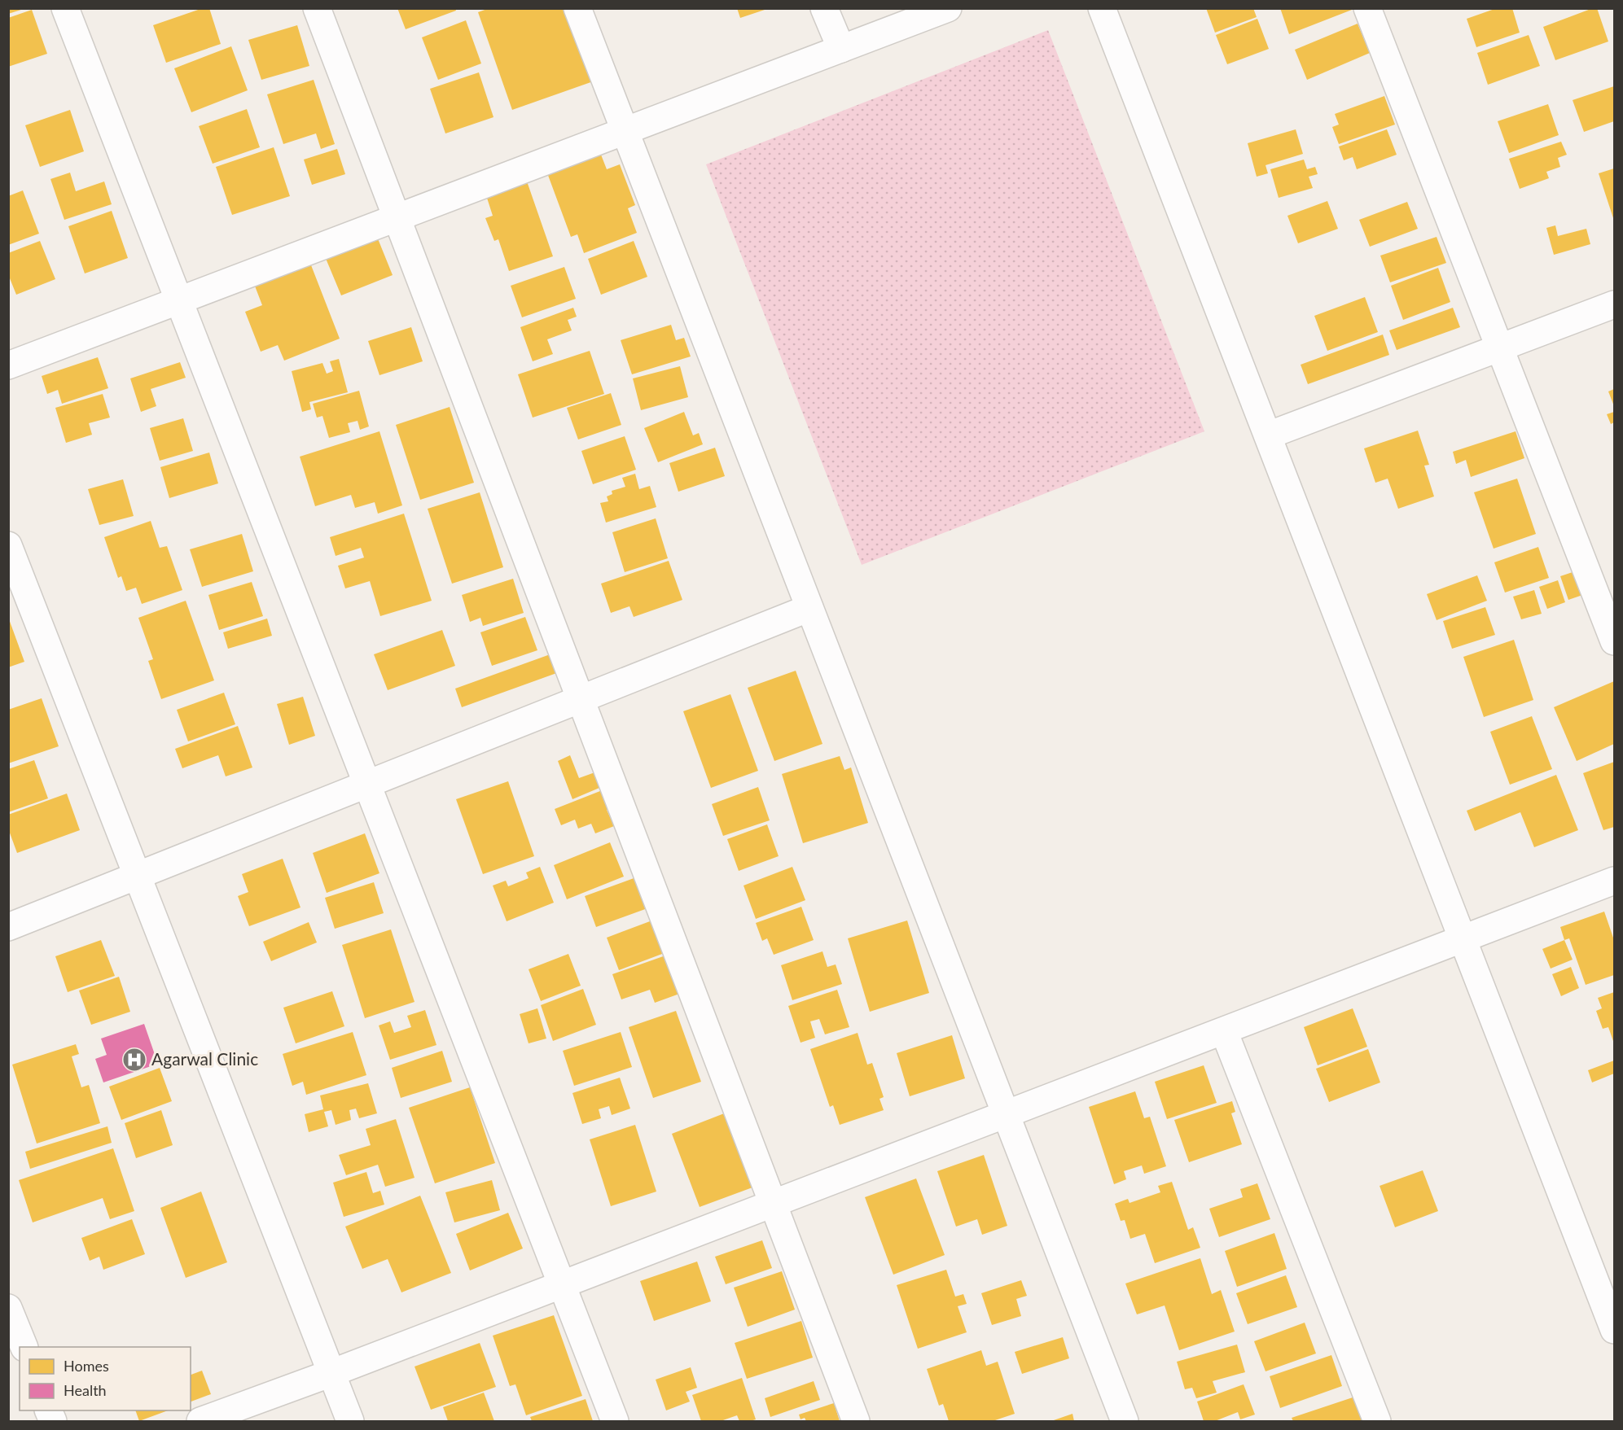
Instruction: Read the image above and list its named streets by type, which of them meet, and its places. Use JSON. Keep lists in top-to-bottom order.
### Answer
{
  "places": {
    "hospital": ["Agarwal Clinic"]
  },
  "legend": ["Homes", "Health"]
}
